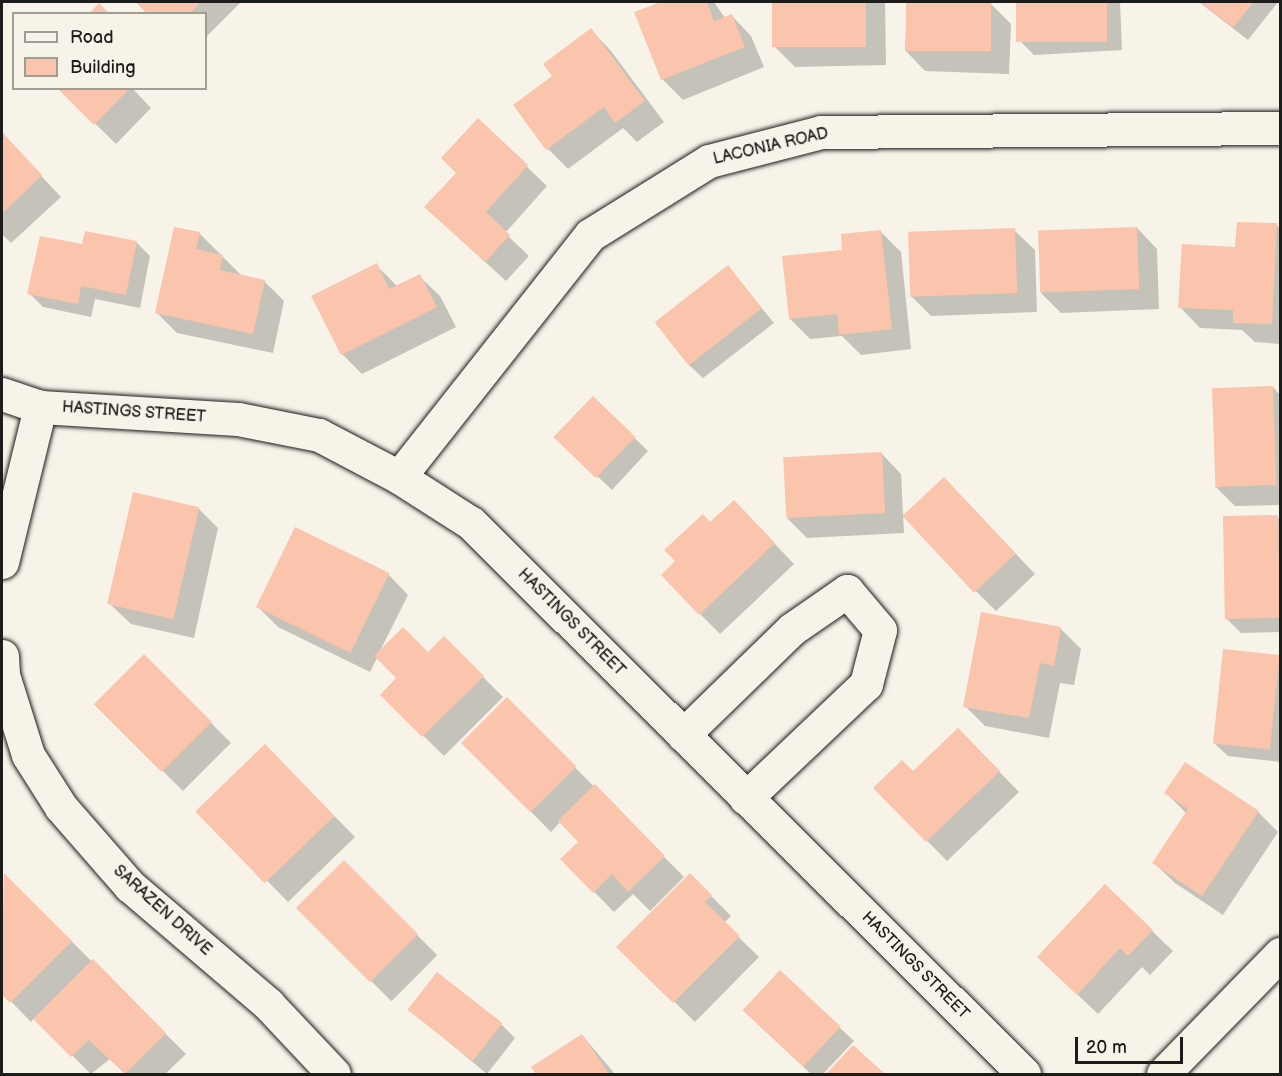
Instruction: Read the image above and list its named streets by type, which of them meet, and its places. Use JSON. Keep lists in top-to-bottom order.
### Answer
{
  "streets": {
    "street": ["LACONIA ROAD", "HASTINGS STREET", "SARAZEN DRIVE"]
  },
  "crossings": [
    ["LACONIA ROAD", "HASTINGS STREET"]
  ],
  "legend": ["Road", "Building"],
  "scale_bar": "20 m"
}
